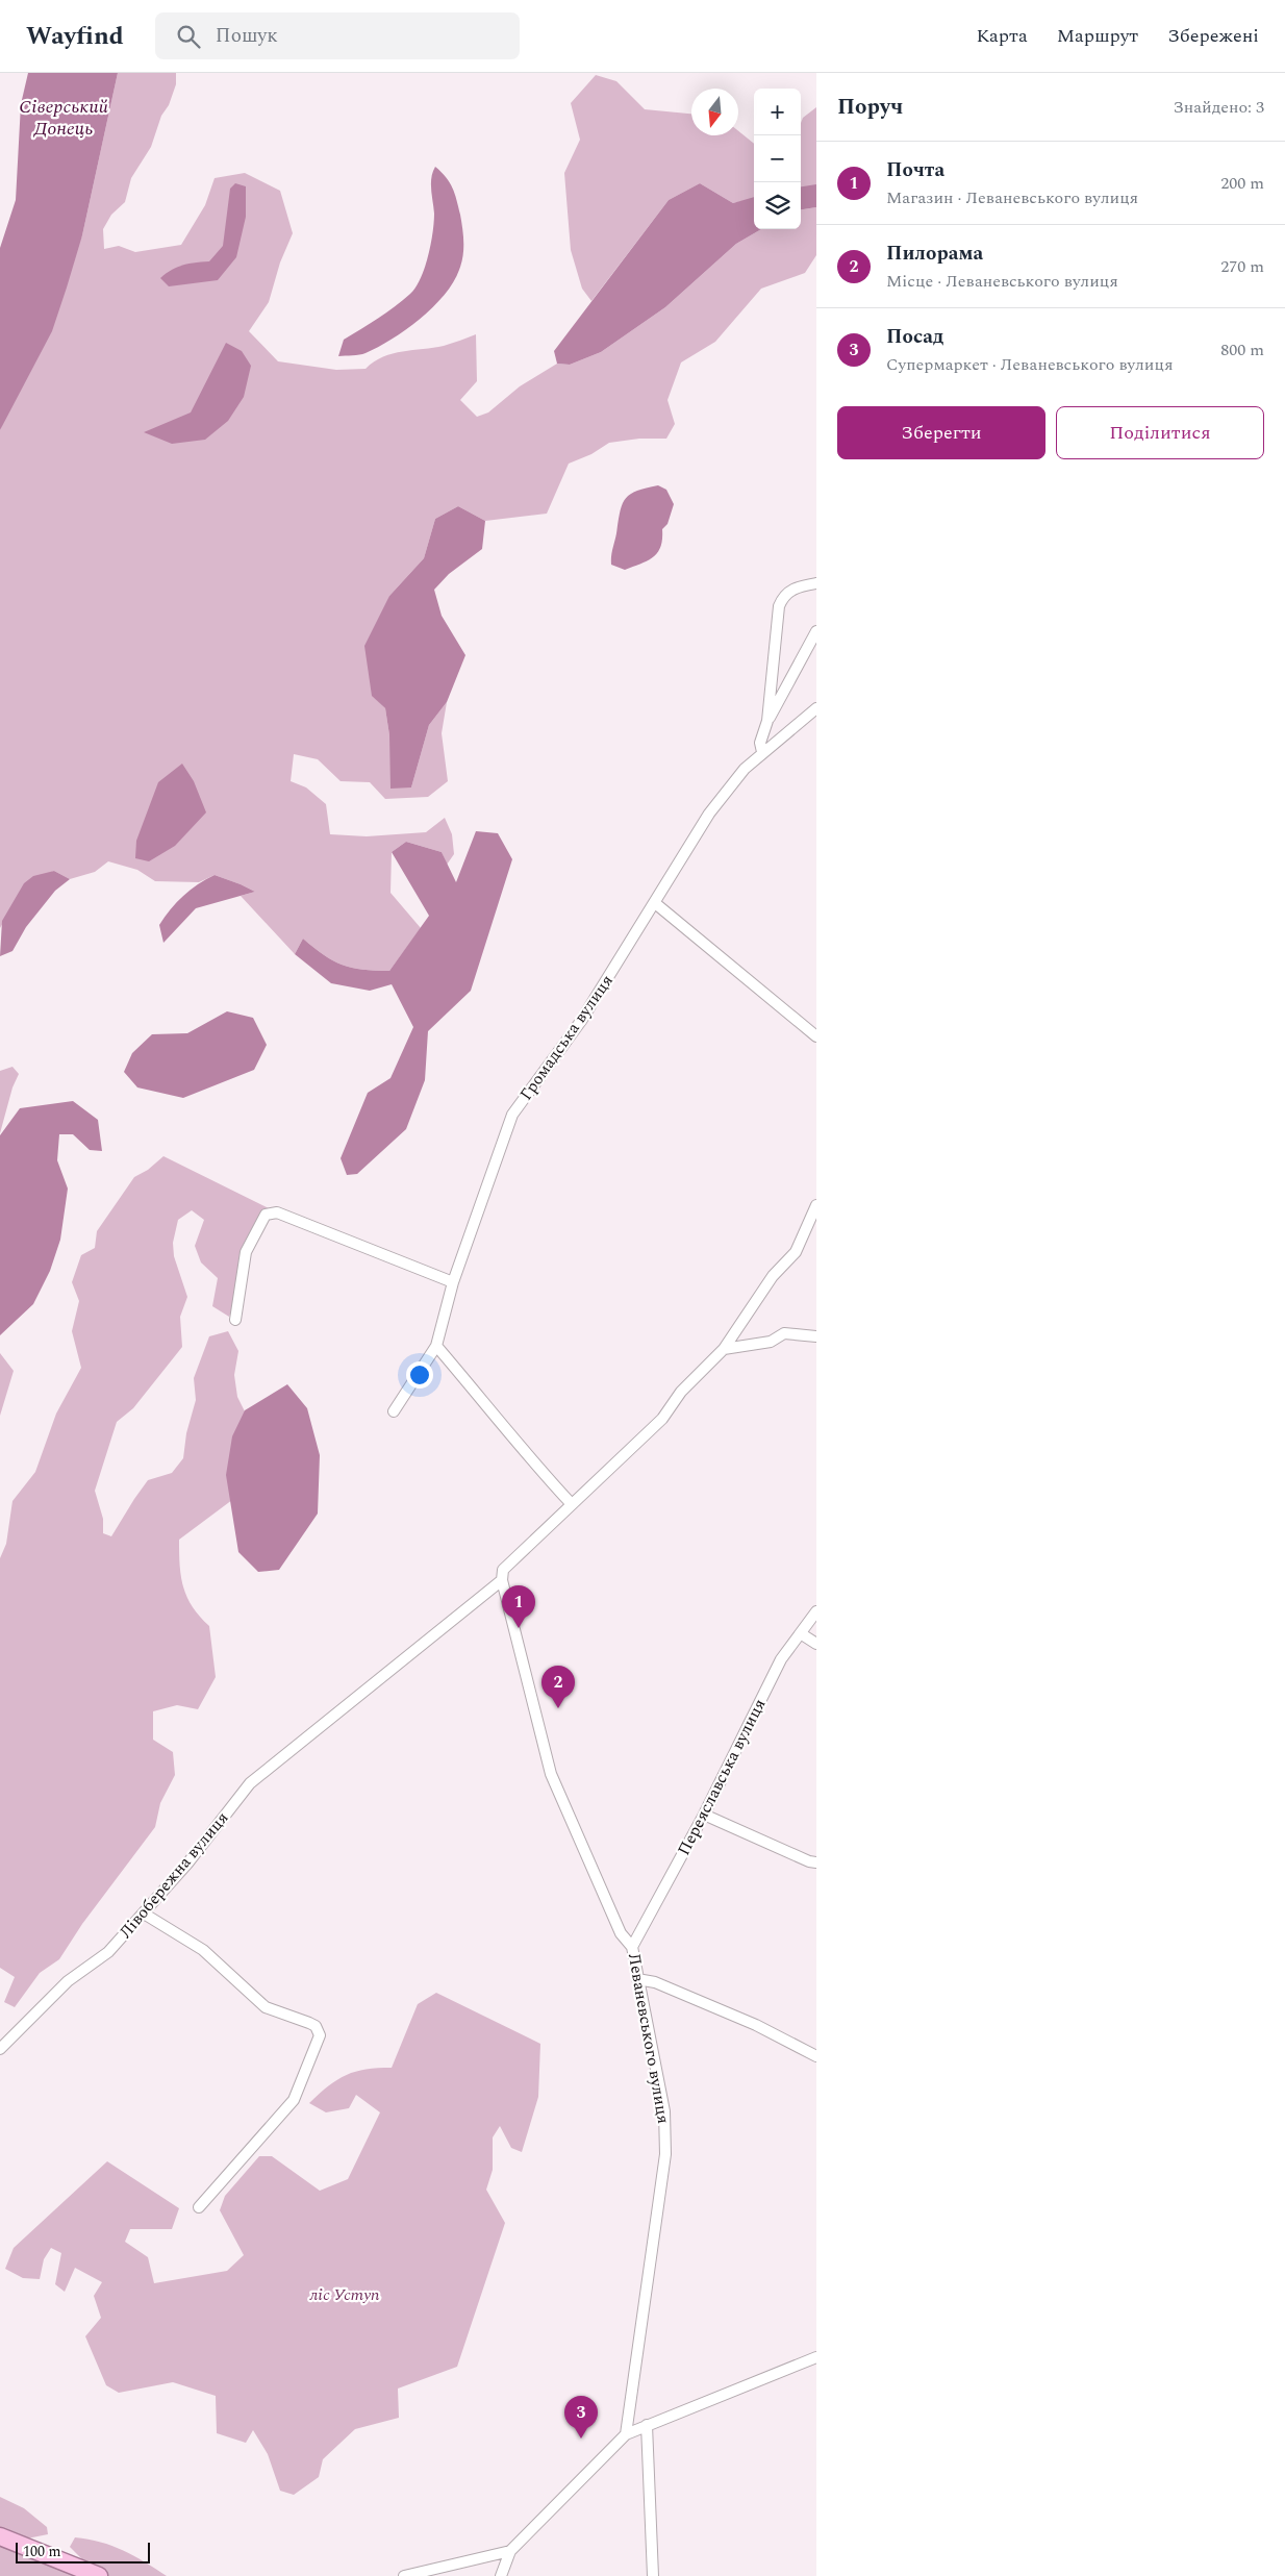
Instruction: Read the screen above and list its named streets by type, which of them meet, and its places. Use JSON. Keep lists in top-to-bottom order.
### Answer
{
  "streets": {
    "street": [
      "Громадська вулиця",
      "Переяславська вулиця",
      "Лівобережна вулиця",
      "Леваневського вулиця"
    ]
  },
  "crossings": [
    ["Переяславська вулиця", "Леваневського вулиця"],
    ["Лівобережна вулиця", "Леваневського вулиця"]
  ],
  "water": ["Сіверський Донець"],
  "parks": ["ліс Уступ"],
  "scale_bar": "100 m",
  "north": "bottom",
  "page": {
    "header": "Wayfind",
    "search": "Пошук",
    "nav": ["Карта", "Маршрут", "Збережені"],
    "heading": ["Поруч", "Знайдено: 3"],
    "map_buttons": ["+", "−"],
    "list": [
      {
        "mark": "1",
        "name": "Почта",
        "note": "Магазин · Леваневського вулиця",
        "value": "200 m"
      },
      {
        "mark": "2",
        "name": "Пилорама",
        "note": "Місце · Леваневського вулиця",
        "value": "270 m"
      },
      {
        "mark": "3",
        "name": "Посад",
        "note": "Супермаркет · Леваневського вулиця",
        "value": "800 m"
      }
    ],
    "buttons": ["Зберегти", "Поділитися"],
    "pins": ["1", "2", "3"],
    "scale": "100 m"
  }
}
